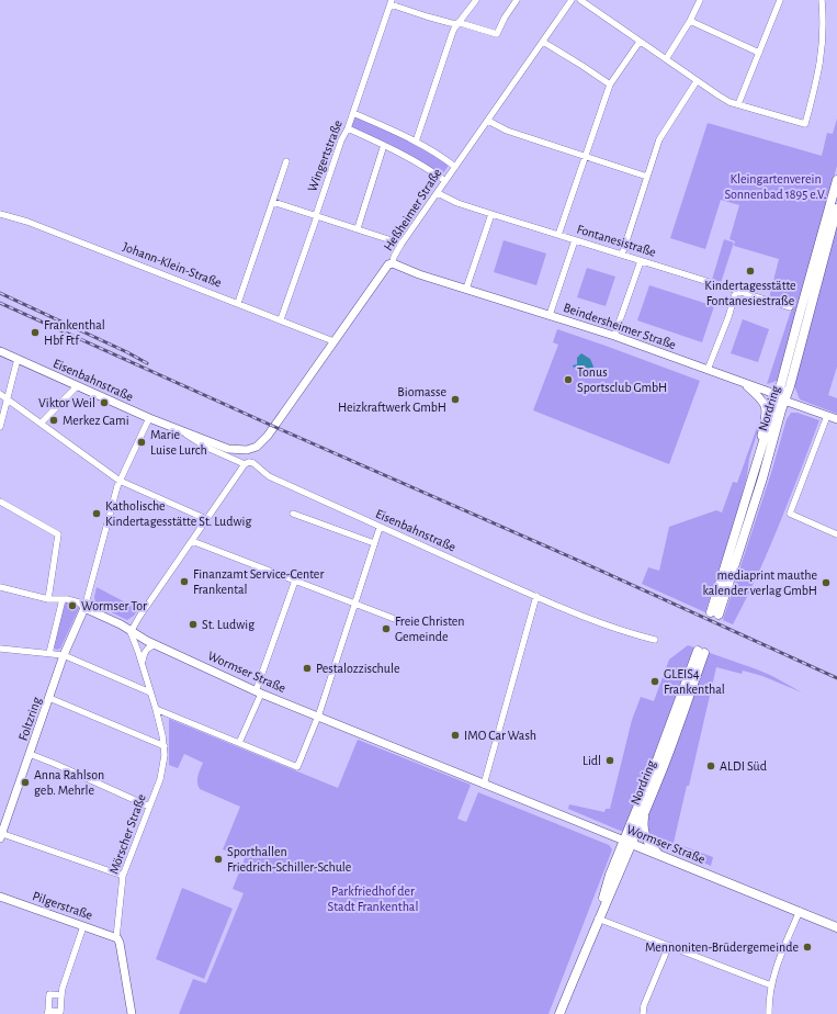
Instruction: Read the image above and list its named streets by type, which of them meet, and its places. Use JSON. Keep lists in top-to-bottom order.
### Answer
{
  "streets": {
    "main road": ["Nordring", "Wormser Straße"],
    "street": [
      "Wingertstraße",
      "Heßheimer Straße",
      "Fontanesistraße",
      "Johann-Klein-Straße",
      "Beindersheimer Straße",
      "Eisenbahnstraße",
      "Foltzring",
      "Mörscher Straße",
      "Pilgerstraße"
    ]
  },
  "crossings": [
    ["Wingertstraße", "Johann-Klein-Straße"],
    ["Heßheimer Straße", "Fontanesistraße"],
    ["Heßheimer Straße", "Johann-Klein-Straße"],
    ["Heßheimer Straße", "Beindersheimer Straße"],
    ["Heßheimer Straße", "Eisenbahnstraße"],
    ["Beindersheimer Straße", "Nordring"],
    ["Nordring", "Wormser Straße"],
    ["Wormser Straße", "Foltzring"],
    ["Wormser Straße", "Mörscher Straße"],
    ["Mörscher Straße", "Pilgerstraße"]
  ],
  "parks": ["Kleingartenverein Sonnenbad 1895 e.V.", "Parkfriedhof der Stadt Frankenthal"],
  "places": [
    "Kindertagesstätte Fontanesiestraße",
    "Frankenthal Hbf Ftf",
    "Tonus Sportsclub GmbH",
    "Biomasse Heizkraftwerk GmbH",
    "Viktor Weil",
    "Merkez Cami",
    "Marie Luise Lurch",
    "Katholische Kindertagesstätte St. Ludwig",
    "Finanzamt Service-Center Frankental",
    "mediaprint mauthe kalender verlag GmbH",
    "Wormser Tor",
    "St. Ludwig",
    "Freie Christen Gemeinde",
    "Pestalozzischule",
    "GLEIS4 Frankenthal",
    "IMO Car Wash",
    "Lidl",
    "ALDI Süd",
    "Anna Rahlson geb. Mehrle",
    "Sporthallen Friedrich-Schiller-Schule",
    "Mennoniten-Brüdergemeinde"
  ]
}
